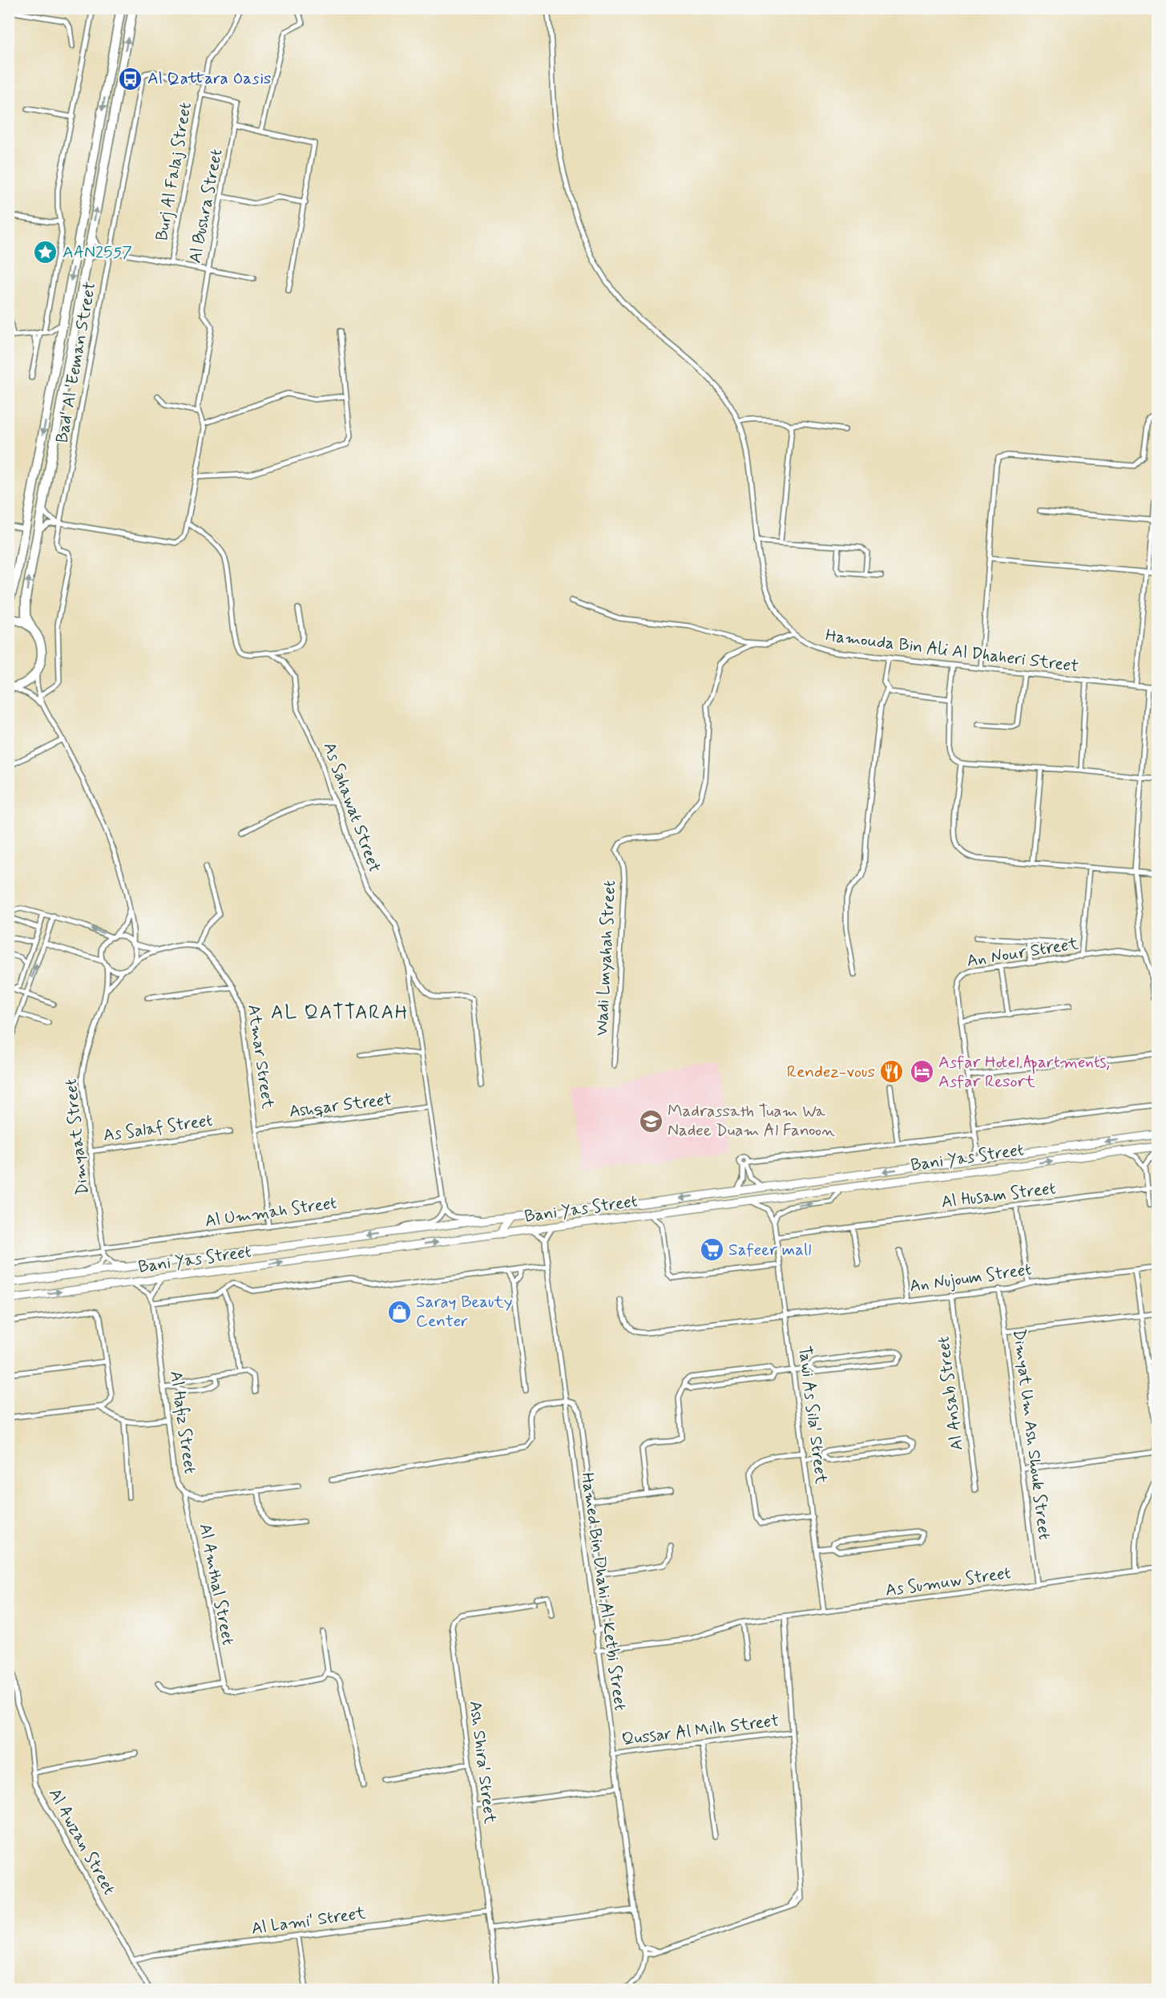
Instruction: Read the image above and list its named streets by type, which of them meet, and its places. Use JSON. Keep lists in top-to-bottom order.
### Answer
{
  "streets": {
    "main road": ["Bani Yas Street"],
    "street": [
      "Burj Al Falaj Street",
      "Al Bushra Street",
      "Bad' Al 'Eeman Street",
      "Hamouda Bin Ali Al Dhaheri Street",
      "As Sahawat Street",
      "An Nour Street",
      "Wadi Lmyahah Street",
      "Atmar Street",
      "Ashqar Street",
      "As Salaf Street",
      "Dimyaat Street",
      "Al Husam Street",
      "Al Ummah Street",
      "An Nujoum Street",
      "Al Ansab Street",
      "Tawi As Sila' Street",
      "Al Hafiz Street",
      "Dimyat Um Ash Shouk Street",
      "As Sumuw Street",
      "Al Amthal Street",
      "Hamed Bin Dhahi Al Ketbi Street",
      "Qussar Al Milh Street",
      "Ash Shira' Street",
      "Al Awzan Street",
      "Al Lami' Street"
    ]
  },
  "crossings": [
    ["Burj Al Falaj Street", "Al Bushra Street"],
    ["Burj Al Falaj Street", "Bad' Al 'Eeman Street"],
    ["As Sahawat Street", "Ashqar Street"],
    ["As Sahawat Street", "Al Ummah Street"],
    ["Atmar Street", "Ashqar Street"],
    ["Atmar Street", "Al Ummah Street"],
    ["As Salaf Street", "Dimyaat Street"],
    ["Dimyaat Street", "Al Ummah Street"],
    ["Al Husam Street", "Tawi As Sila' Street"],
    ["An Nujoum Street", "Al Ansab Street"],
    ["An Nujoum Street", "Tawi As Sila' Street"],
    ["An Nujoum Street", "Dimyat Um Ash Shouk Street"],
    ["Tawi As Sila' Street", "As Sumuw Street"],
    ["Al Hafiz Street", "Al Amthal Street"],
    ["Dimyat Um Ash Shouk Street", "As Sumuw Street"],
    ["As Sumuw Street", "Hamed Bin Dhahi Al Ketbi Street"],
    ["Hamed Bin Dhahi Al Ketbi Street", "Qussar Al Milh Street"],
    ["Ash Shira' Street", "Al Lami' Street"],
    ["Al Awzan Street", "Al Lami' Street"]
  ],
  "districts": ["AL QATTARAH"],
  "places": {
    "bus stop": ["Al Qattara Oasis"],
    "place": ["AAN2557"],
    "restaurant": ["Rendez-vous"],
    "hotel": ["Asfar Hotel Apartments, Asfar Resort"],
    "school or university": ["Madrassath Tuam Wa Nadee Duam Al Fanoon"],
    "supermarket": ["Safeer mall"],
    "shop": ["Saray Beauty Center"]
  }
}
